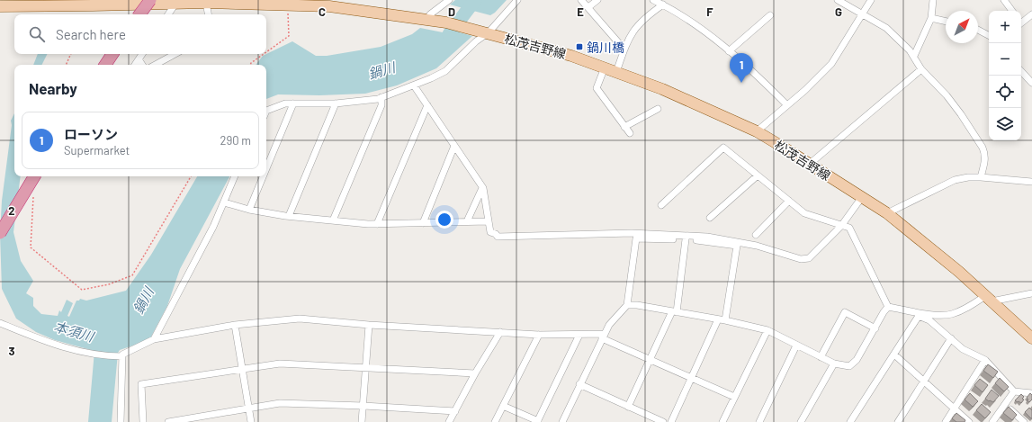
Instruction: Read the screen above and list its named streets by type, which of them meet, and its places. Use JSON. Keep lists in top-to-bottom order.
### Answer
{
  "streets": {
    "main road": ["松茂吉野線"]
  },
  "water": ["鍋川", "本須川"],
  "places": {
    "transit": ["鍋川橋"]
  },
  "north": "top right",
  "page": {
    "map_buttons": ["+", "−"],
    "search": "Search here",
    "pins": "1",
    "heading": "Nearby",
    "list": [
      {
        "mark": "1",
        "name": "ローソン",
        "note": "Supermarket",
        "value": "290 m"
      }
    ]
  },
  "grid": {
    "columns": [
      "C",
      "D",
      "E",
      "F",
      "G"
    ],
    "rows": ["2", "3"]
  }
}
